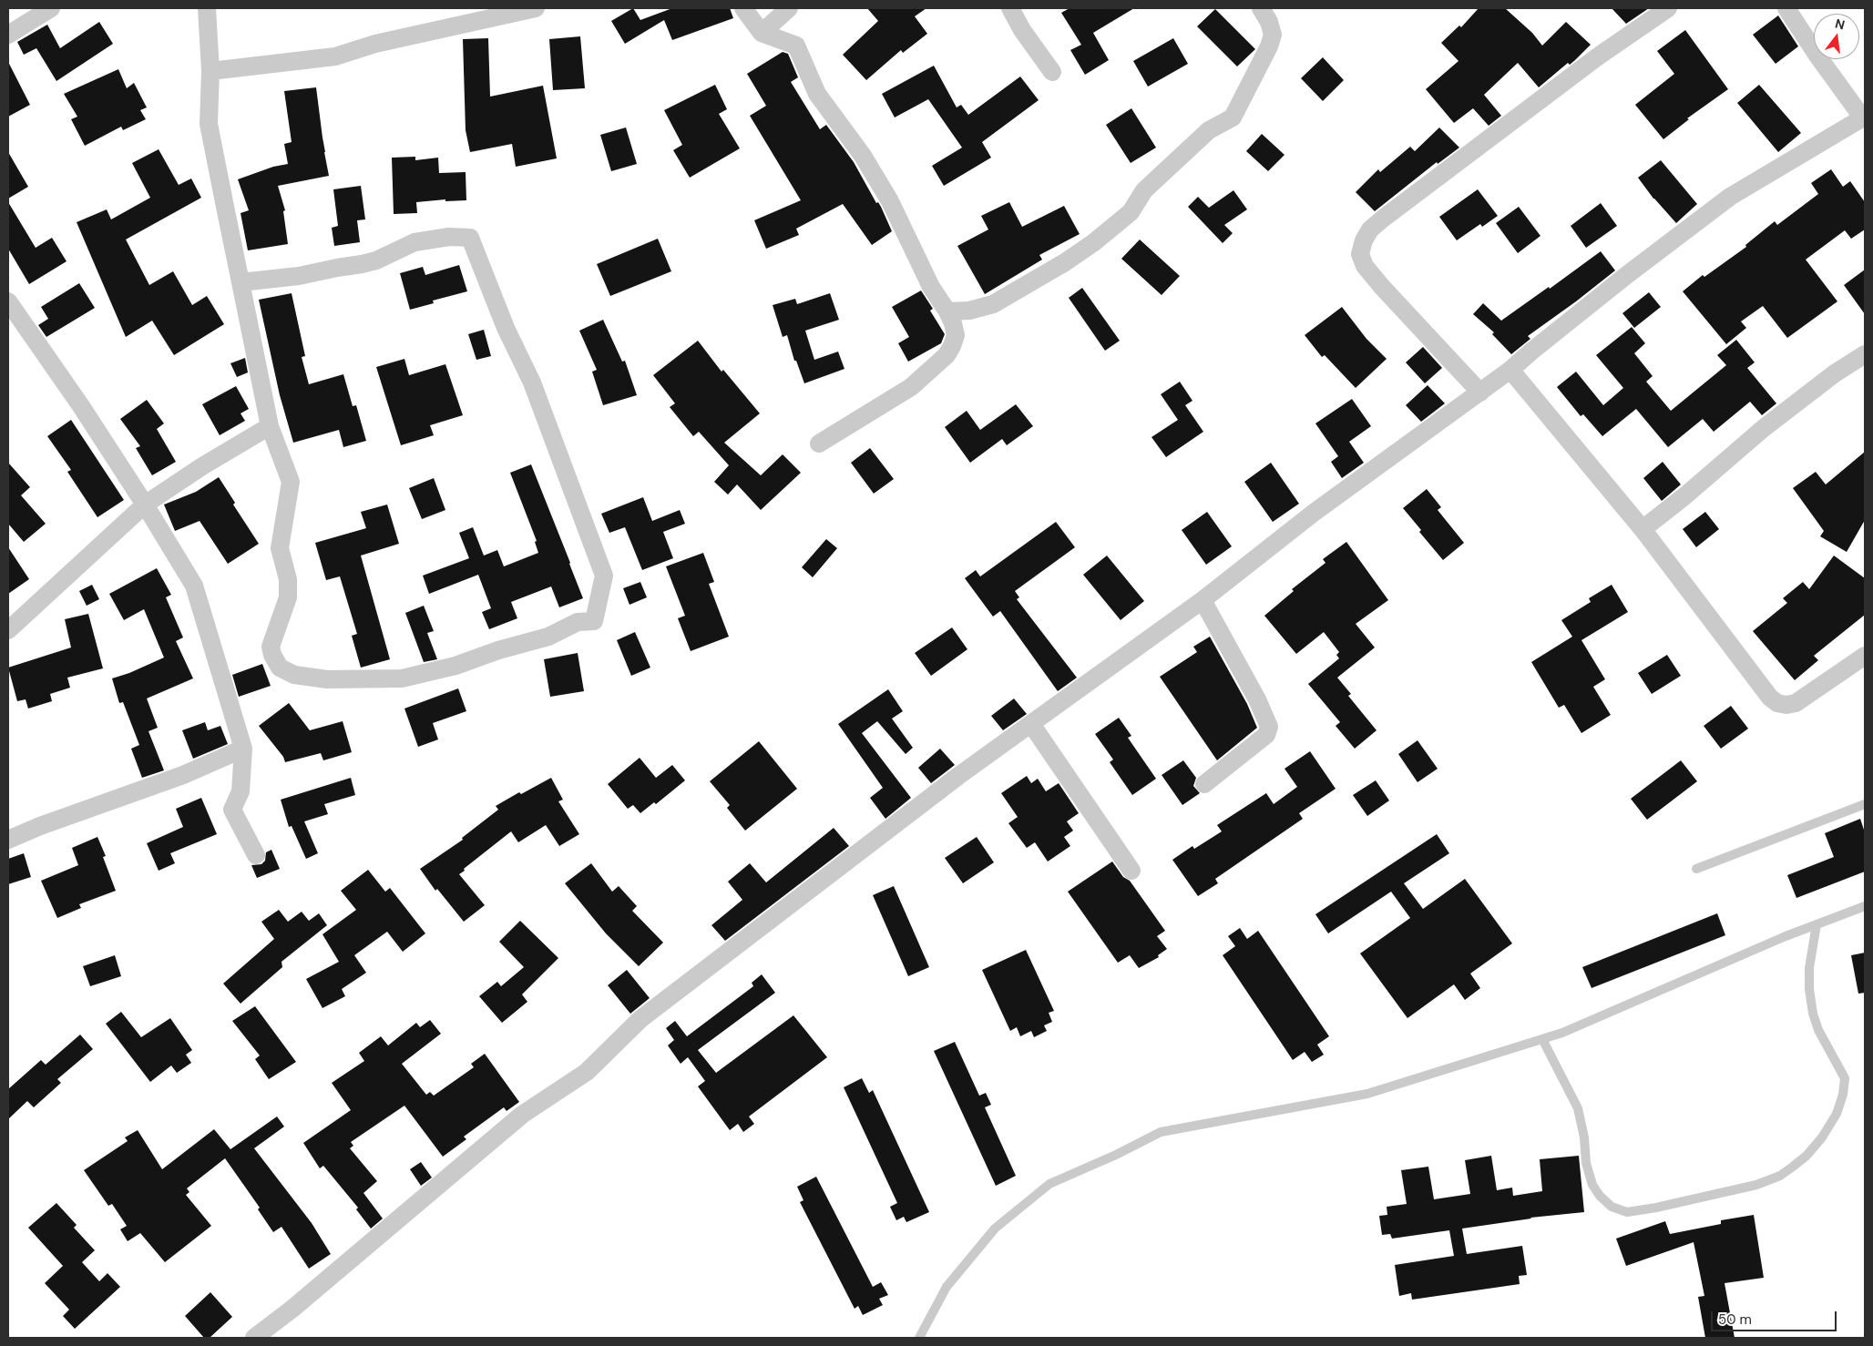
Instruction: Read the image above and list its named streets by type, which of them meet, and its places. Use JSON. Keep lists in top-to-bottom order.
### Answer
{
  "scale_bar": "50 m",
  "north": "top"
}
